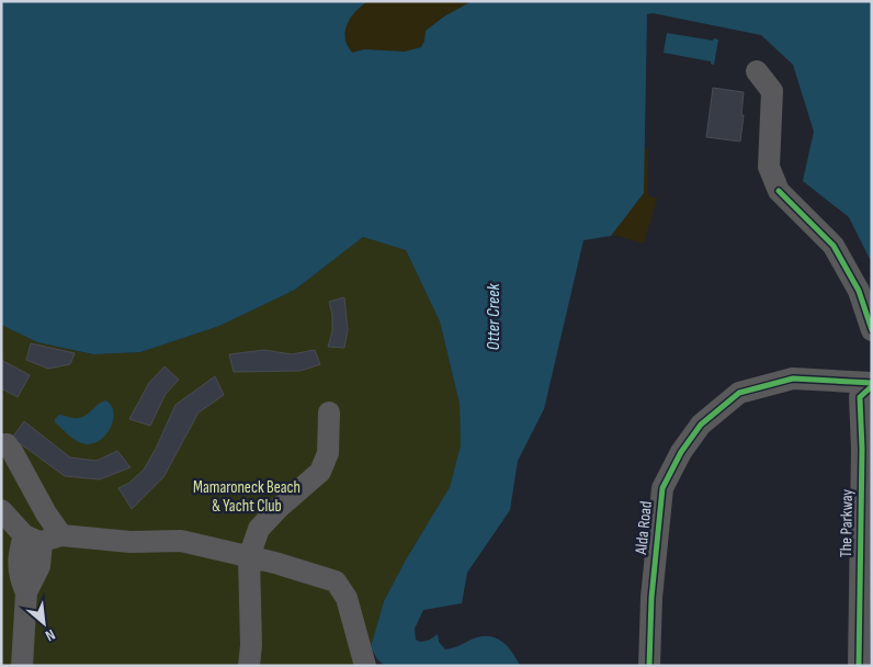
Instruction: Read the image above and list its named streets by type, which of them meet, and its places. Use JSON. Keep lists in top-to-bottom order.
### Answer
{
  "streets": {
    "street": ["The Parkway", "Alda Road"]
  },
  "crossings": [
    ["The Parkway", "Alda Road"]
  ],
  "water": ["Otter Creek"],
  "parks": ["Mamaroneck Beach & Yacht Club"],
  "north": "bottom right"
}
